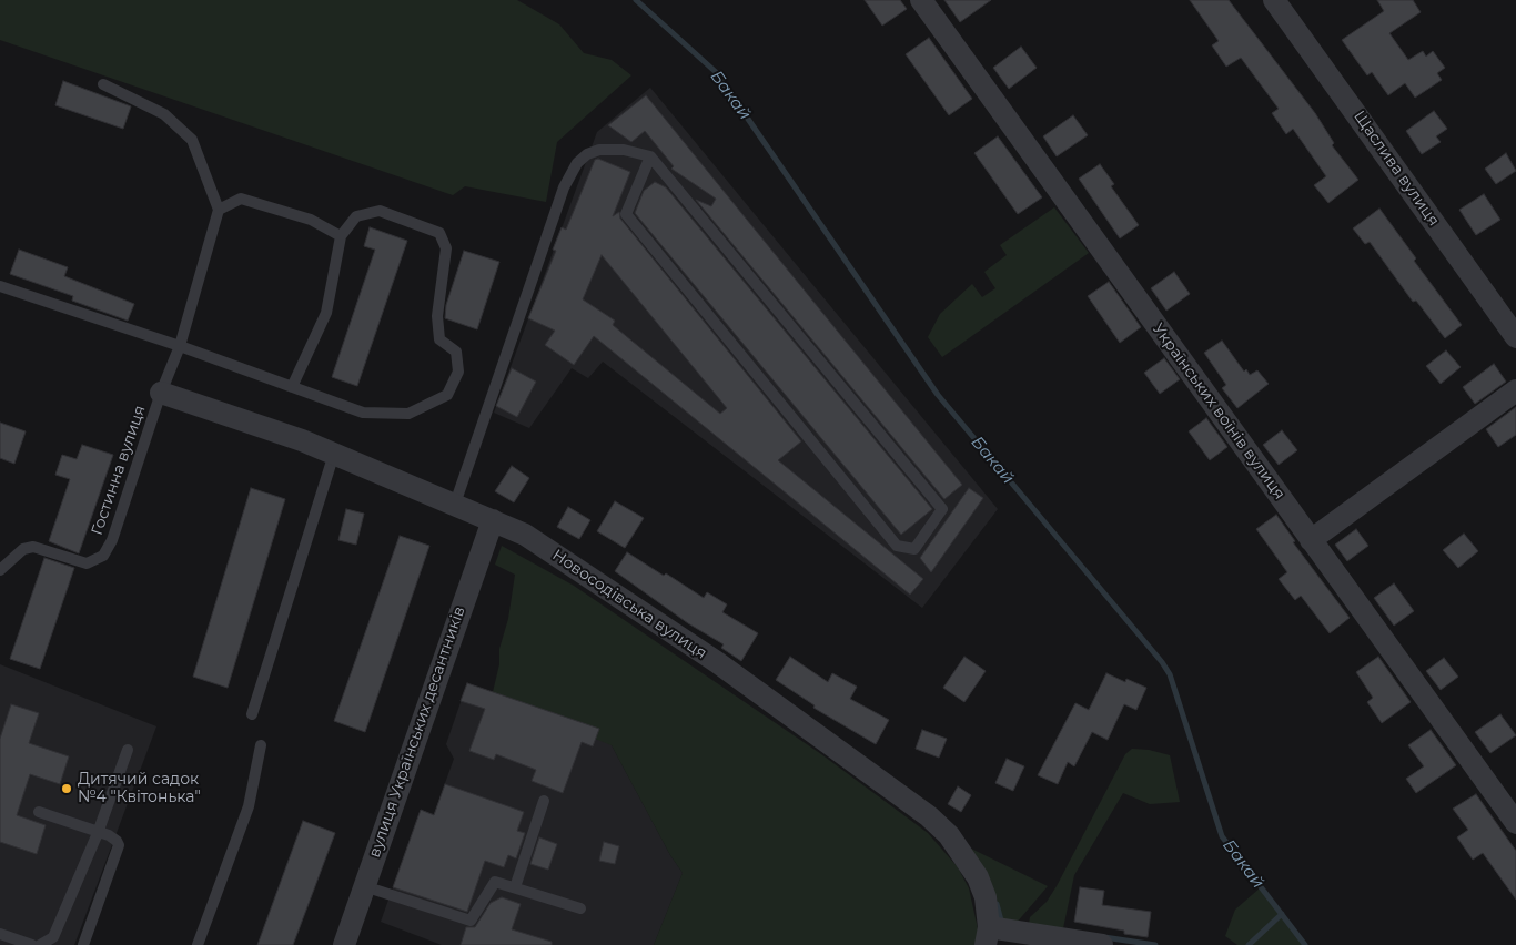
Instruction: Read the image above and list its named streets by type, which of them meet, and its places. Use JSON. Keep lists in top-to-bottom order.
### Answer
{
  "streets": {
    "street": [
      "Щаслива вулиця",
      "Українських воїнів вулиця",
      "Новосодівська вулиця",
      "вулиця Українських десантників"
    ],
    "lane": ["Гостинна вулиця"]
  },
  "crossings": [
    ["Гостинна вулиця", "Новосодівська вулиця"],
    ["Новосодівська вулиця", "вулиця Українських десантників"]
  ],
  "water": ["Бакай"],
  "places": ["Дитячий садок №4 \"Квітонька\""]
}
